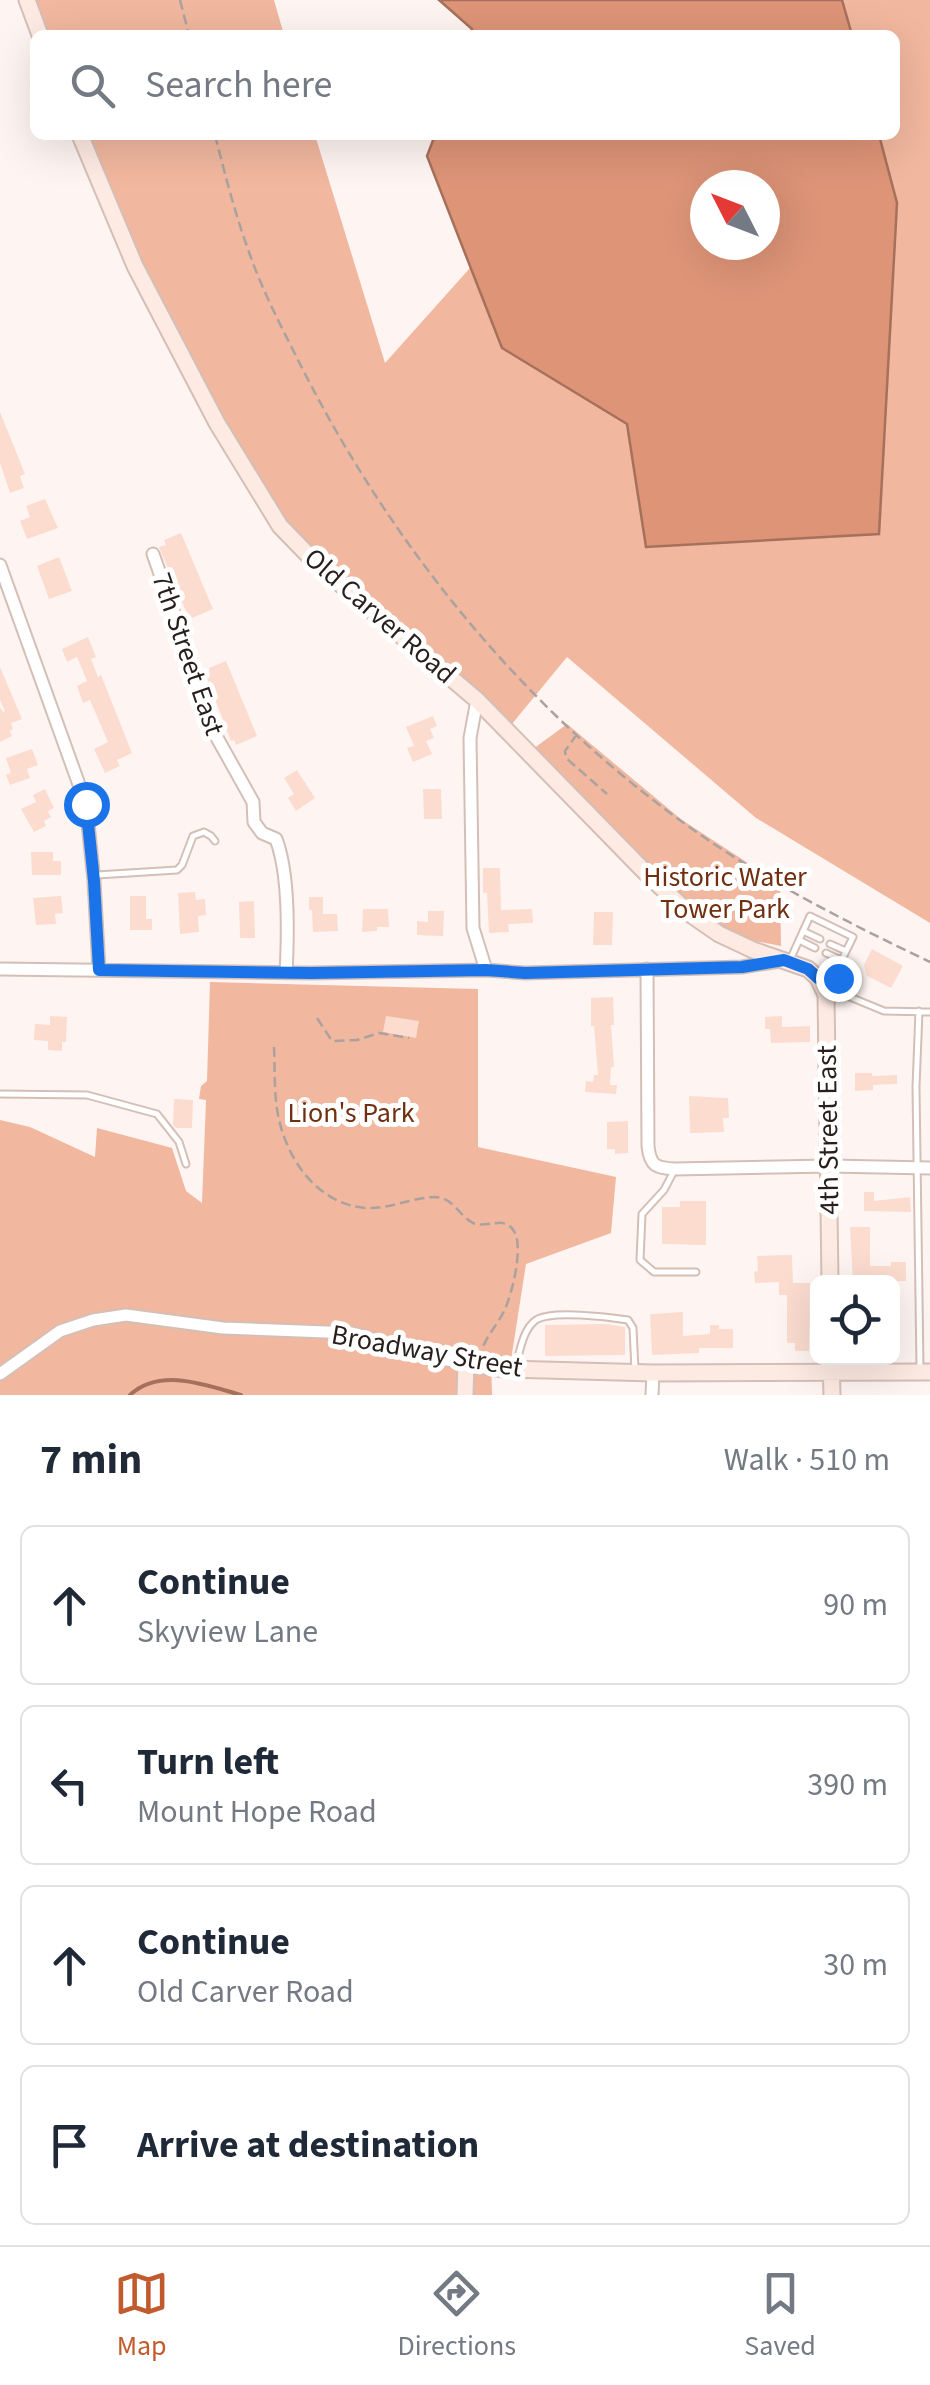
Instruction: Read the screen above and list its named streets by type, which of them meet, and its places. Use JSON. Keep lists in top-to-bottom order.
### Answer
{
  "streets": {
    "street": [
      "Old Carver Road",
      "7th Street East",
      "4th Street East",
      "Broadway Street"
    ]
  },
  "crossings": [
    ["Old Carver Road", "4th Street East"]
  ],
  "parks": ["Historic Water Tower Park", "Lion's Park"],
  "north": "top left",
  "page": {
    "search": "Search here",
    "heading": ["7 min", "Walk · 510 m"],
    "list": [
      ["Continue", "Skyview Lane", "90 m"],
      ["Turn left", "Mount Hope Road", "390 m"],
      ["Continue", "Old Carver Road", "30 m"],
      "Arrive at destination"
    ],
    "nav": ["Map", "Directions", "Saved"]
  }
}
